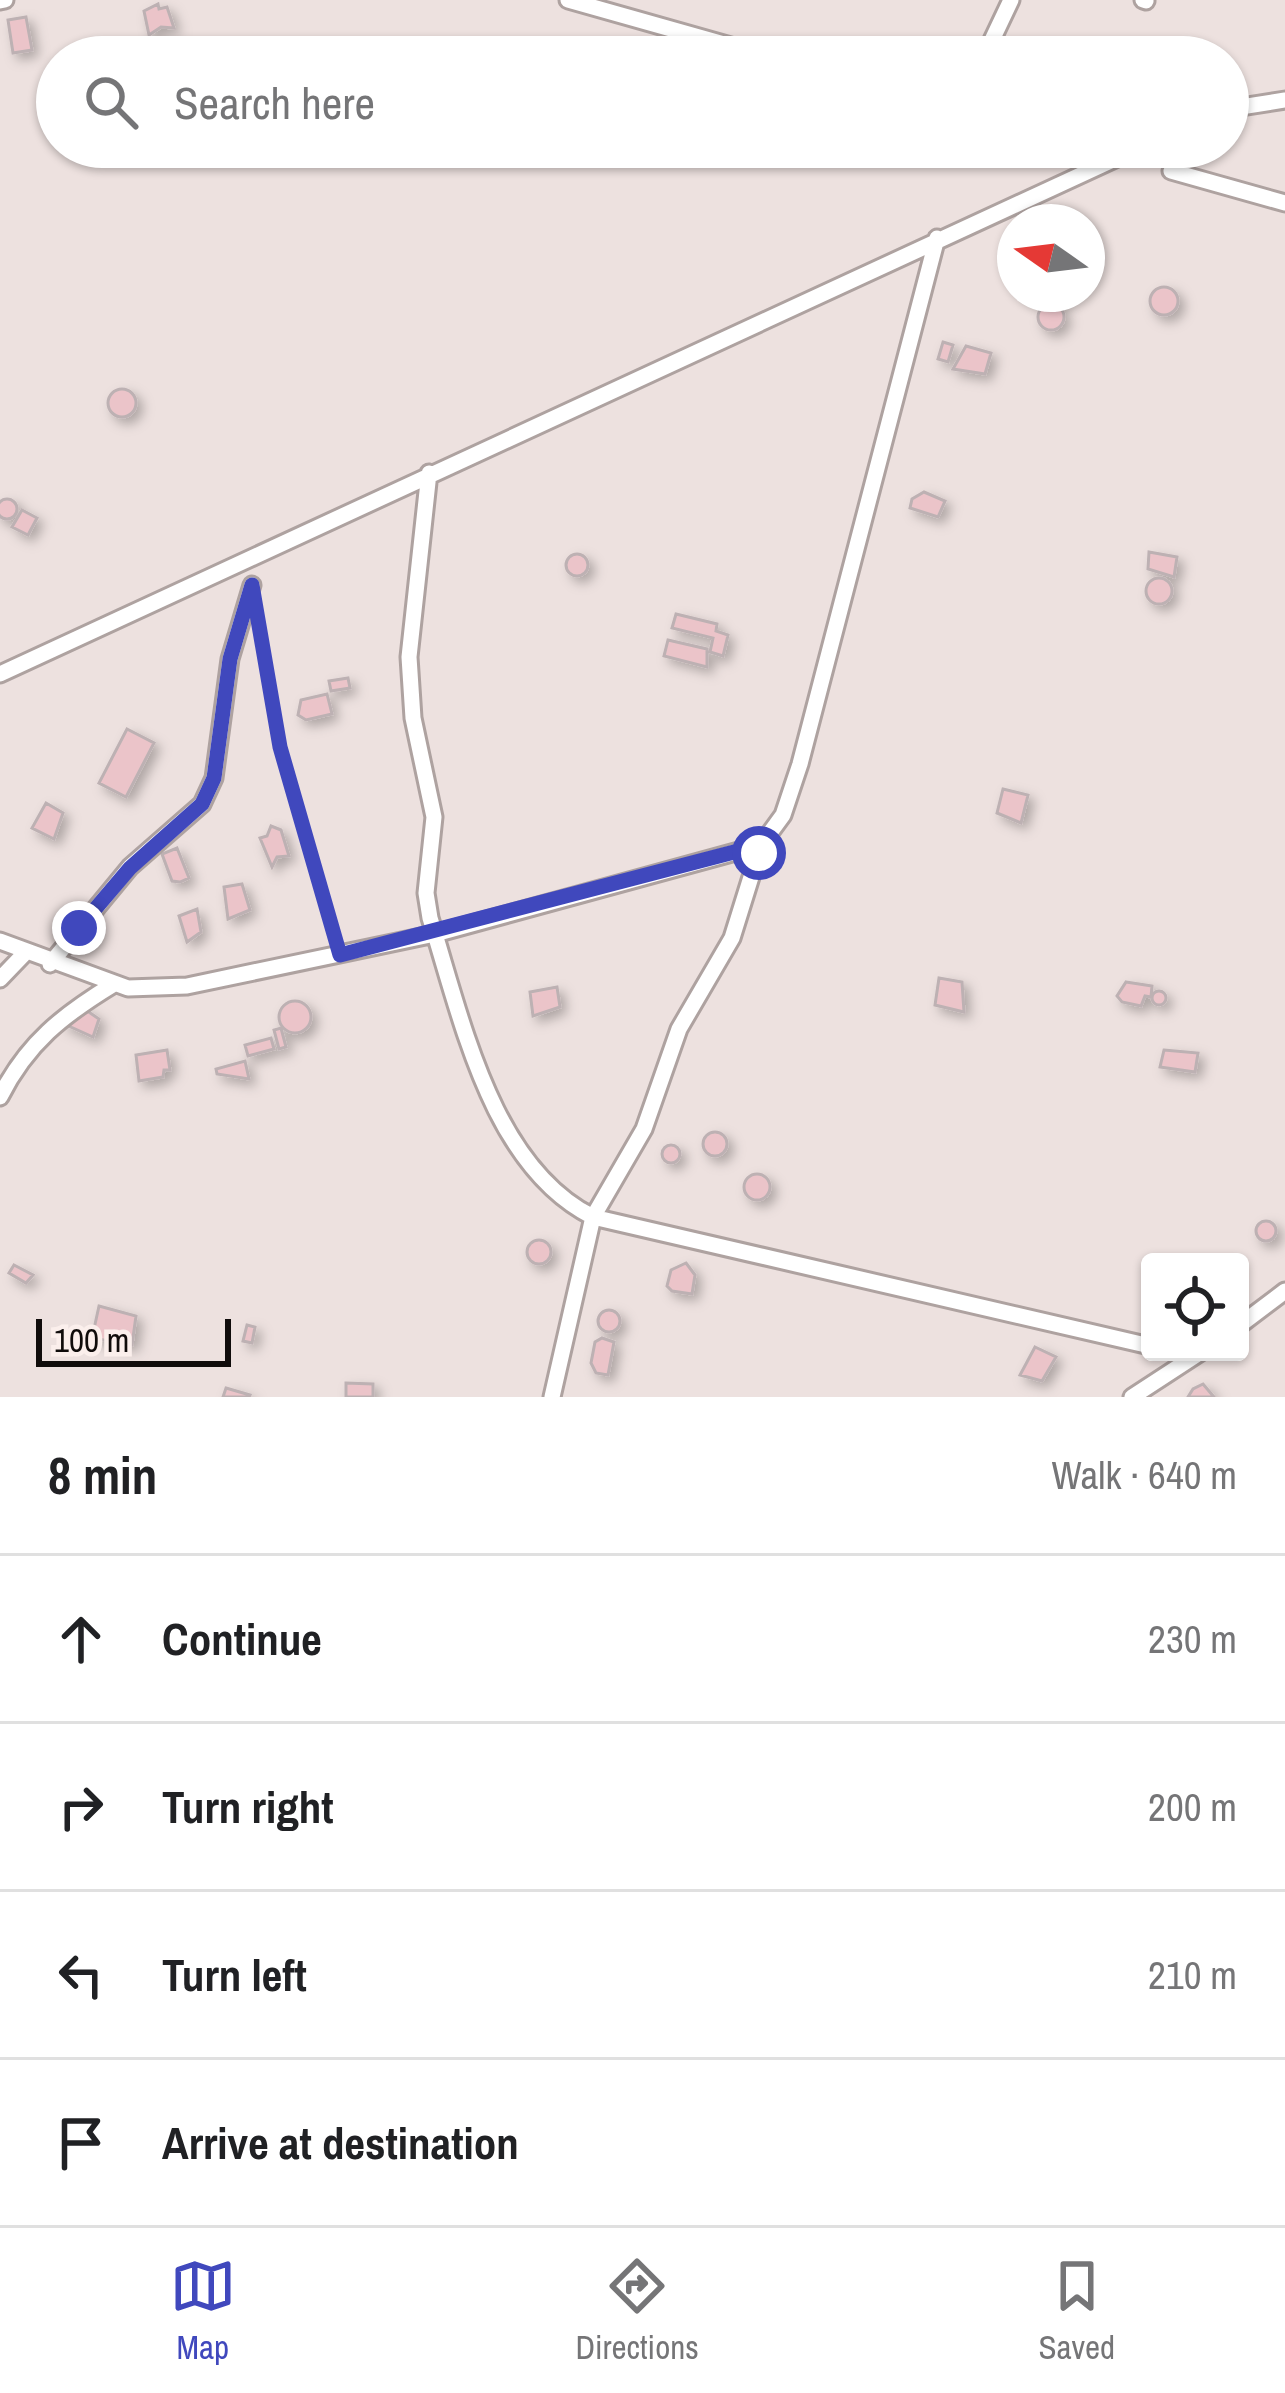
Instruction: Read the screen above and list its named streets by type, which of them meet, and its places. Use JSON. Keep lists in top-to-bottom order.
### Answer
{
  "scale_bar": "100 m",
  "north": "left",
  "page": {
    "search": "Search here",
    "scale": "100 m",
    "heading": ["8 min", "Walk · 640 m"],
    "list": [
      ["Continue", "230 m"],
      ["Turn right", "200 m"],
      ["Turn left", "210 m"],
      "Arrive at destination"
    ],
    "nav": ["Map", "Directions", "Saved"]
  }
}
